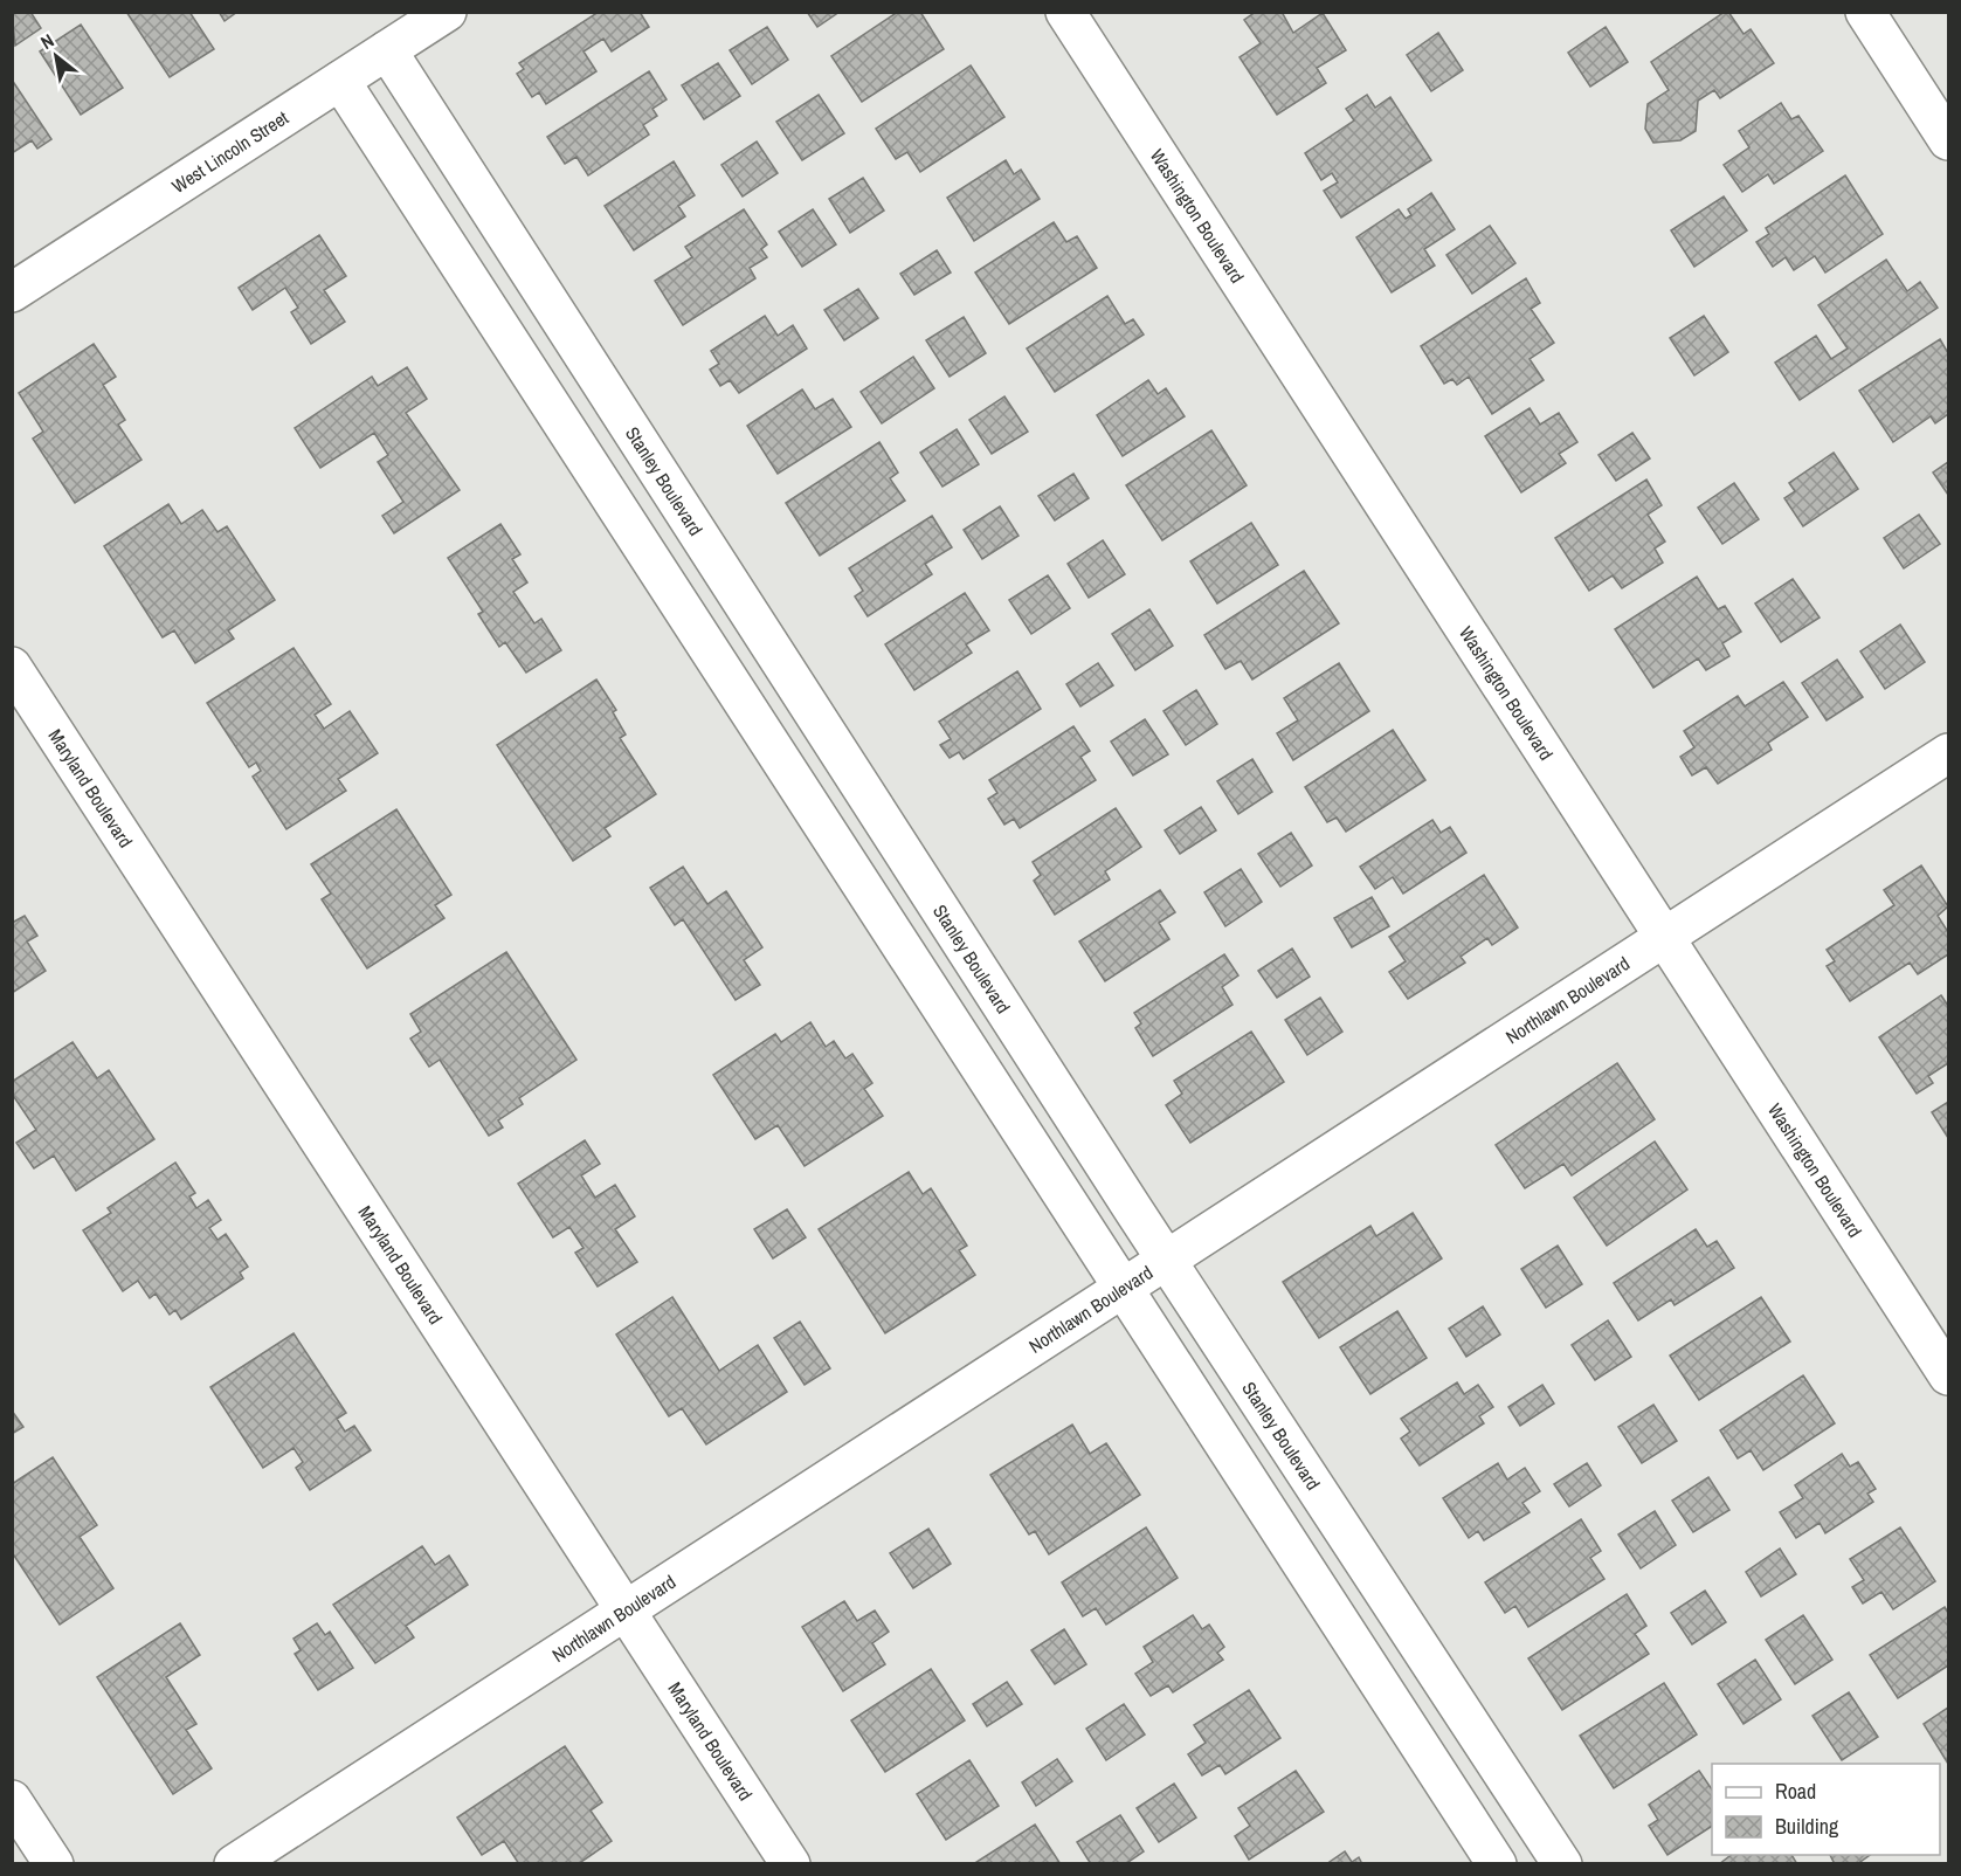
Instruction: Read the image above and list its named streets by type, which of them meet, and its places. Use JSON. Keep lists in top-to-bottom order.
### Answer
{
  "streets": {
    "street": [
      "West Lincoln Street",
      "Washington Boulevard",
      "Stanley Boulevard",
      "Maryland Boulevard",
      "Northlawn Boulevard"
    ]
  },
  "crossings": [
    ["West Lincoln Street", "Stanley Boulevard"],
    ["Washington Boulevard", "Northlawn Boulevard"],
    ["Stanley Boulevard", "Northlawn Boulevard"],
    ["Maryland Boulevard", "Northlawn Boulevard"]
  ],
  "legend": ["Road", "Building"],
  "north": "top left"
}
